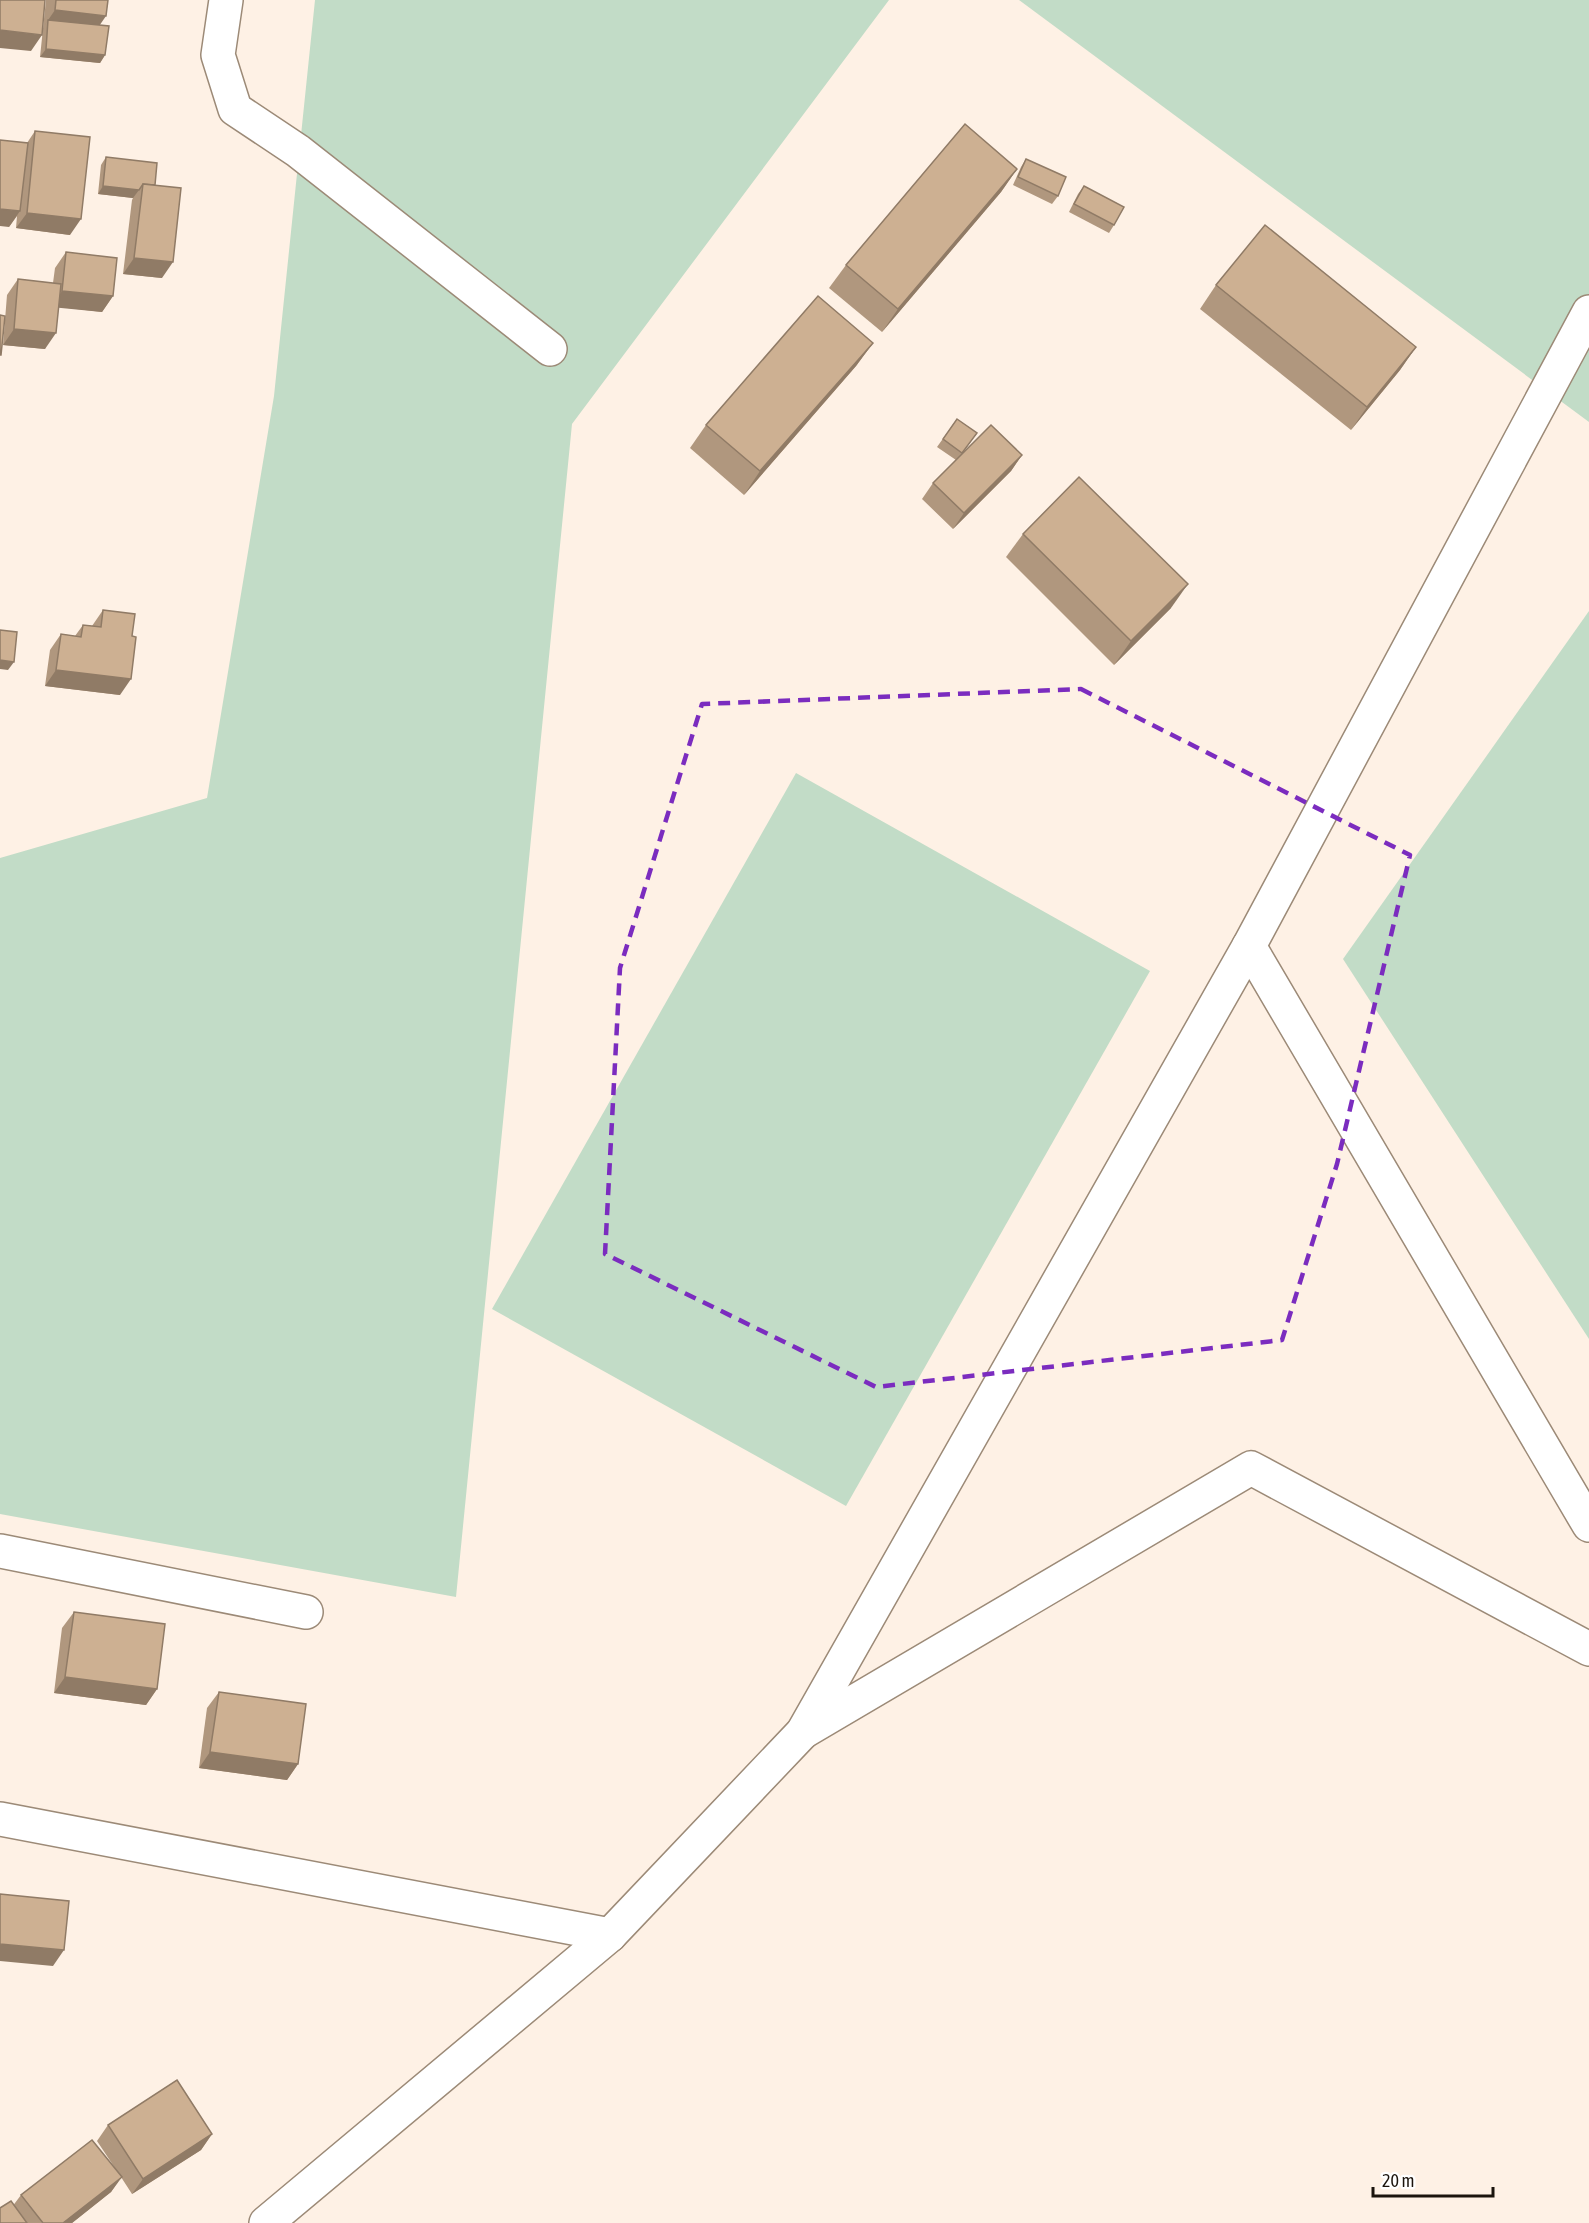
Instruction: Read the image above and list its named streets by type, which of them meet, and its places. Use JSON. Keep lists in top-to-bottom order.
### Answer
{
  "scale_bar": "20 m"
}
